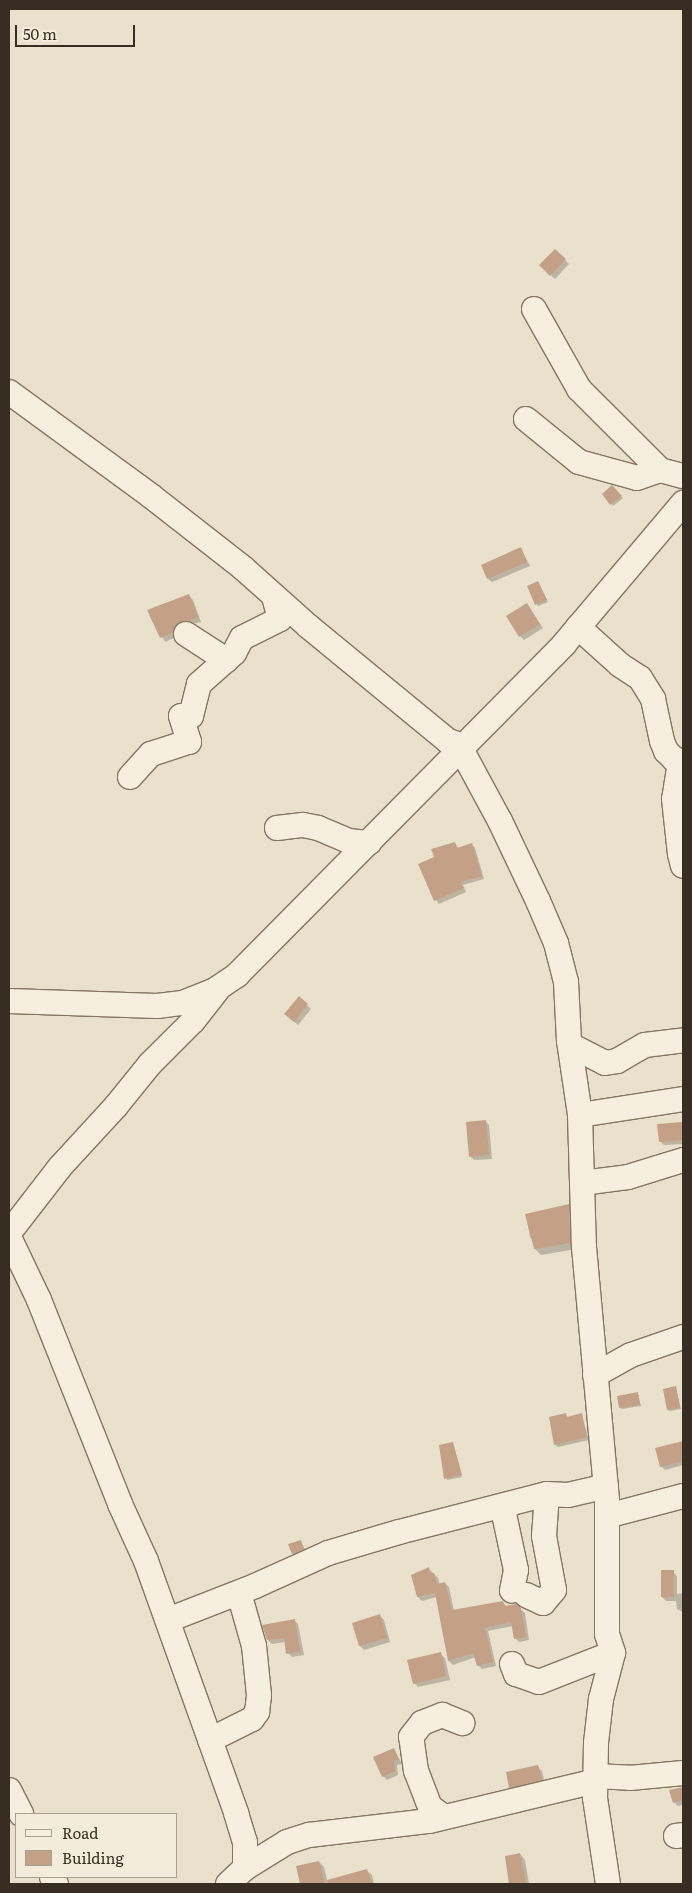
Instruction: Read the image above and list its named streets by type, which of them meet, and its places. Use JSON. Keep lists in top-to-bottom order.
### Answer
{
  "legend": ["Road", "Building"],
  "scale_bar": "50 m"
}
